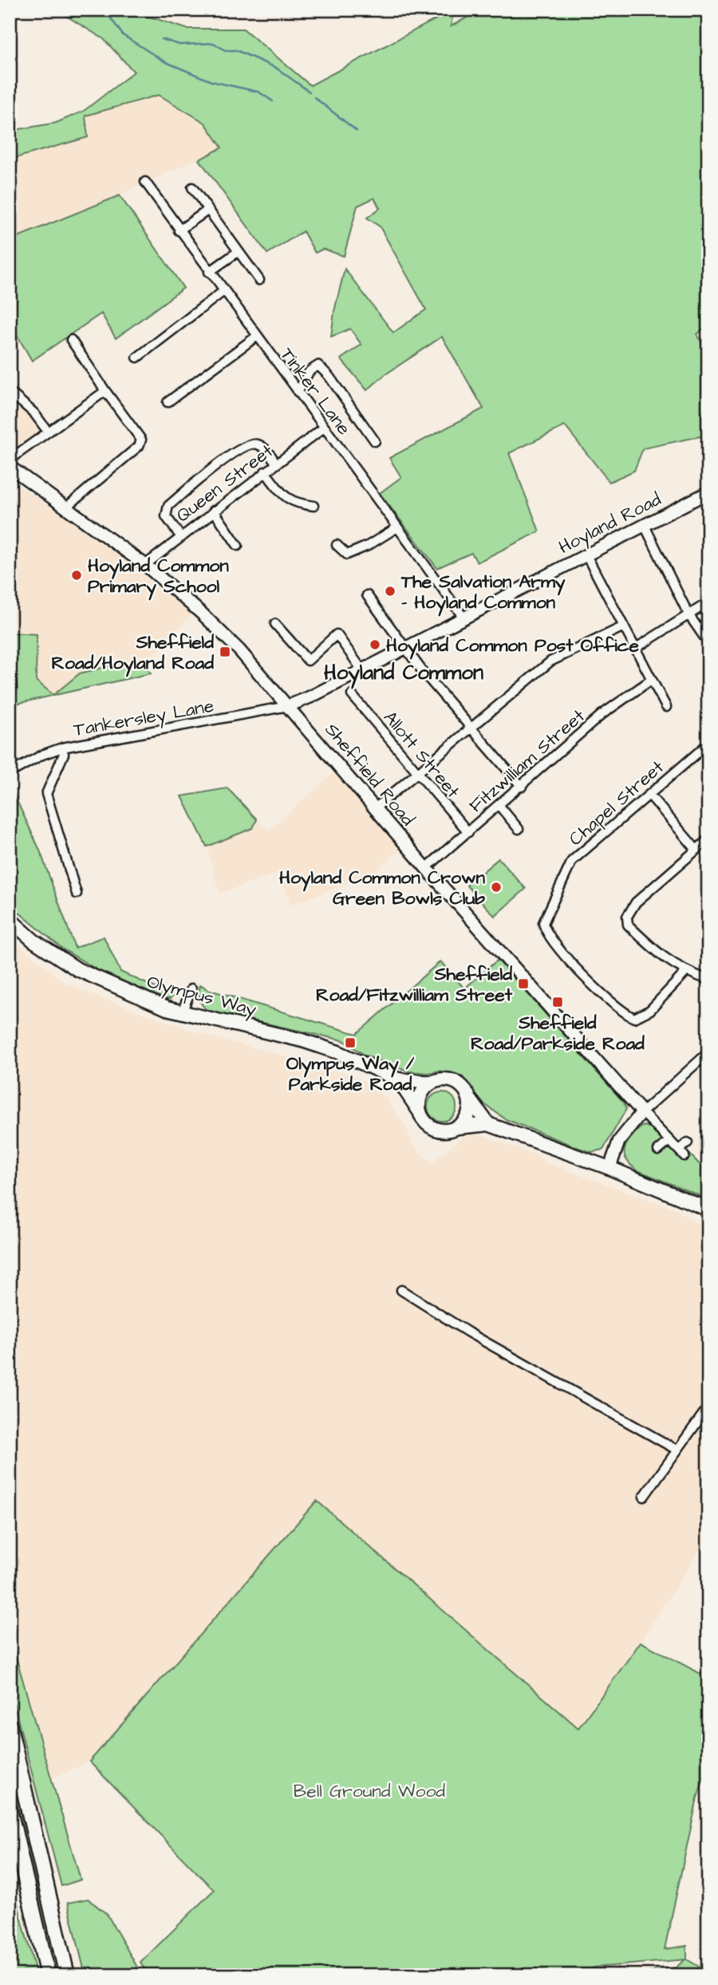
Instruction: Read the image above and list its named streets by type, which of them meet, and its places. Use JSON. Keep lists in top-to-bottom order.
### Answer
{
  "streets": {
    "main road": ["Hoyland Road", "Sheffield Road", "Olympus Way"],
    "street": [
      "Tinker Lane",
      "Queen Street",
      "Tankersley Lane",
      "Allott Street",
      "Fitzwilliam Street",
      "Chapel Street"
    ]
  },
  "crossings": [
    ["Tinker Lane", "Queen Street"],
    ["Tinker Lane", "Hoyland Road"],
    ["Queen Street", "Sheffield Road"],
    ["Hoyland Road", "Tankersley Lane"],
    ["Hoyland Road", "Sheffield Road"],
    ["Tankersley Lane", "Sheffield Road"],
    ["Allott Street", "Fitzwilliam Street"],
    ["Fitzwilliam Street", "Sheffield Road"]
  ],
  "districts": ["Hoyland Common"],
  "parks": ["Bell Ground Wood"],
  "places": {
    "other": [
      "Hoyland Common Primary School",
      "The Salvation Army - Hoyland Common",
      "Hoyland Common Post Office",
      "Hoyland Common Crown Green Bowls Club"
    ],
    "transit": [
      "Sheffield Road/Hoyland Road",
      "Sheffield Road/Fitzwilliam Street",
      "Sheffield Road/Parkside Road",
      "Olympus Way / Parkside Road"
    ]
  }
}
